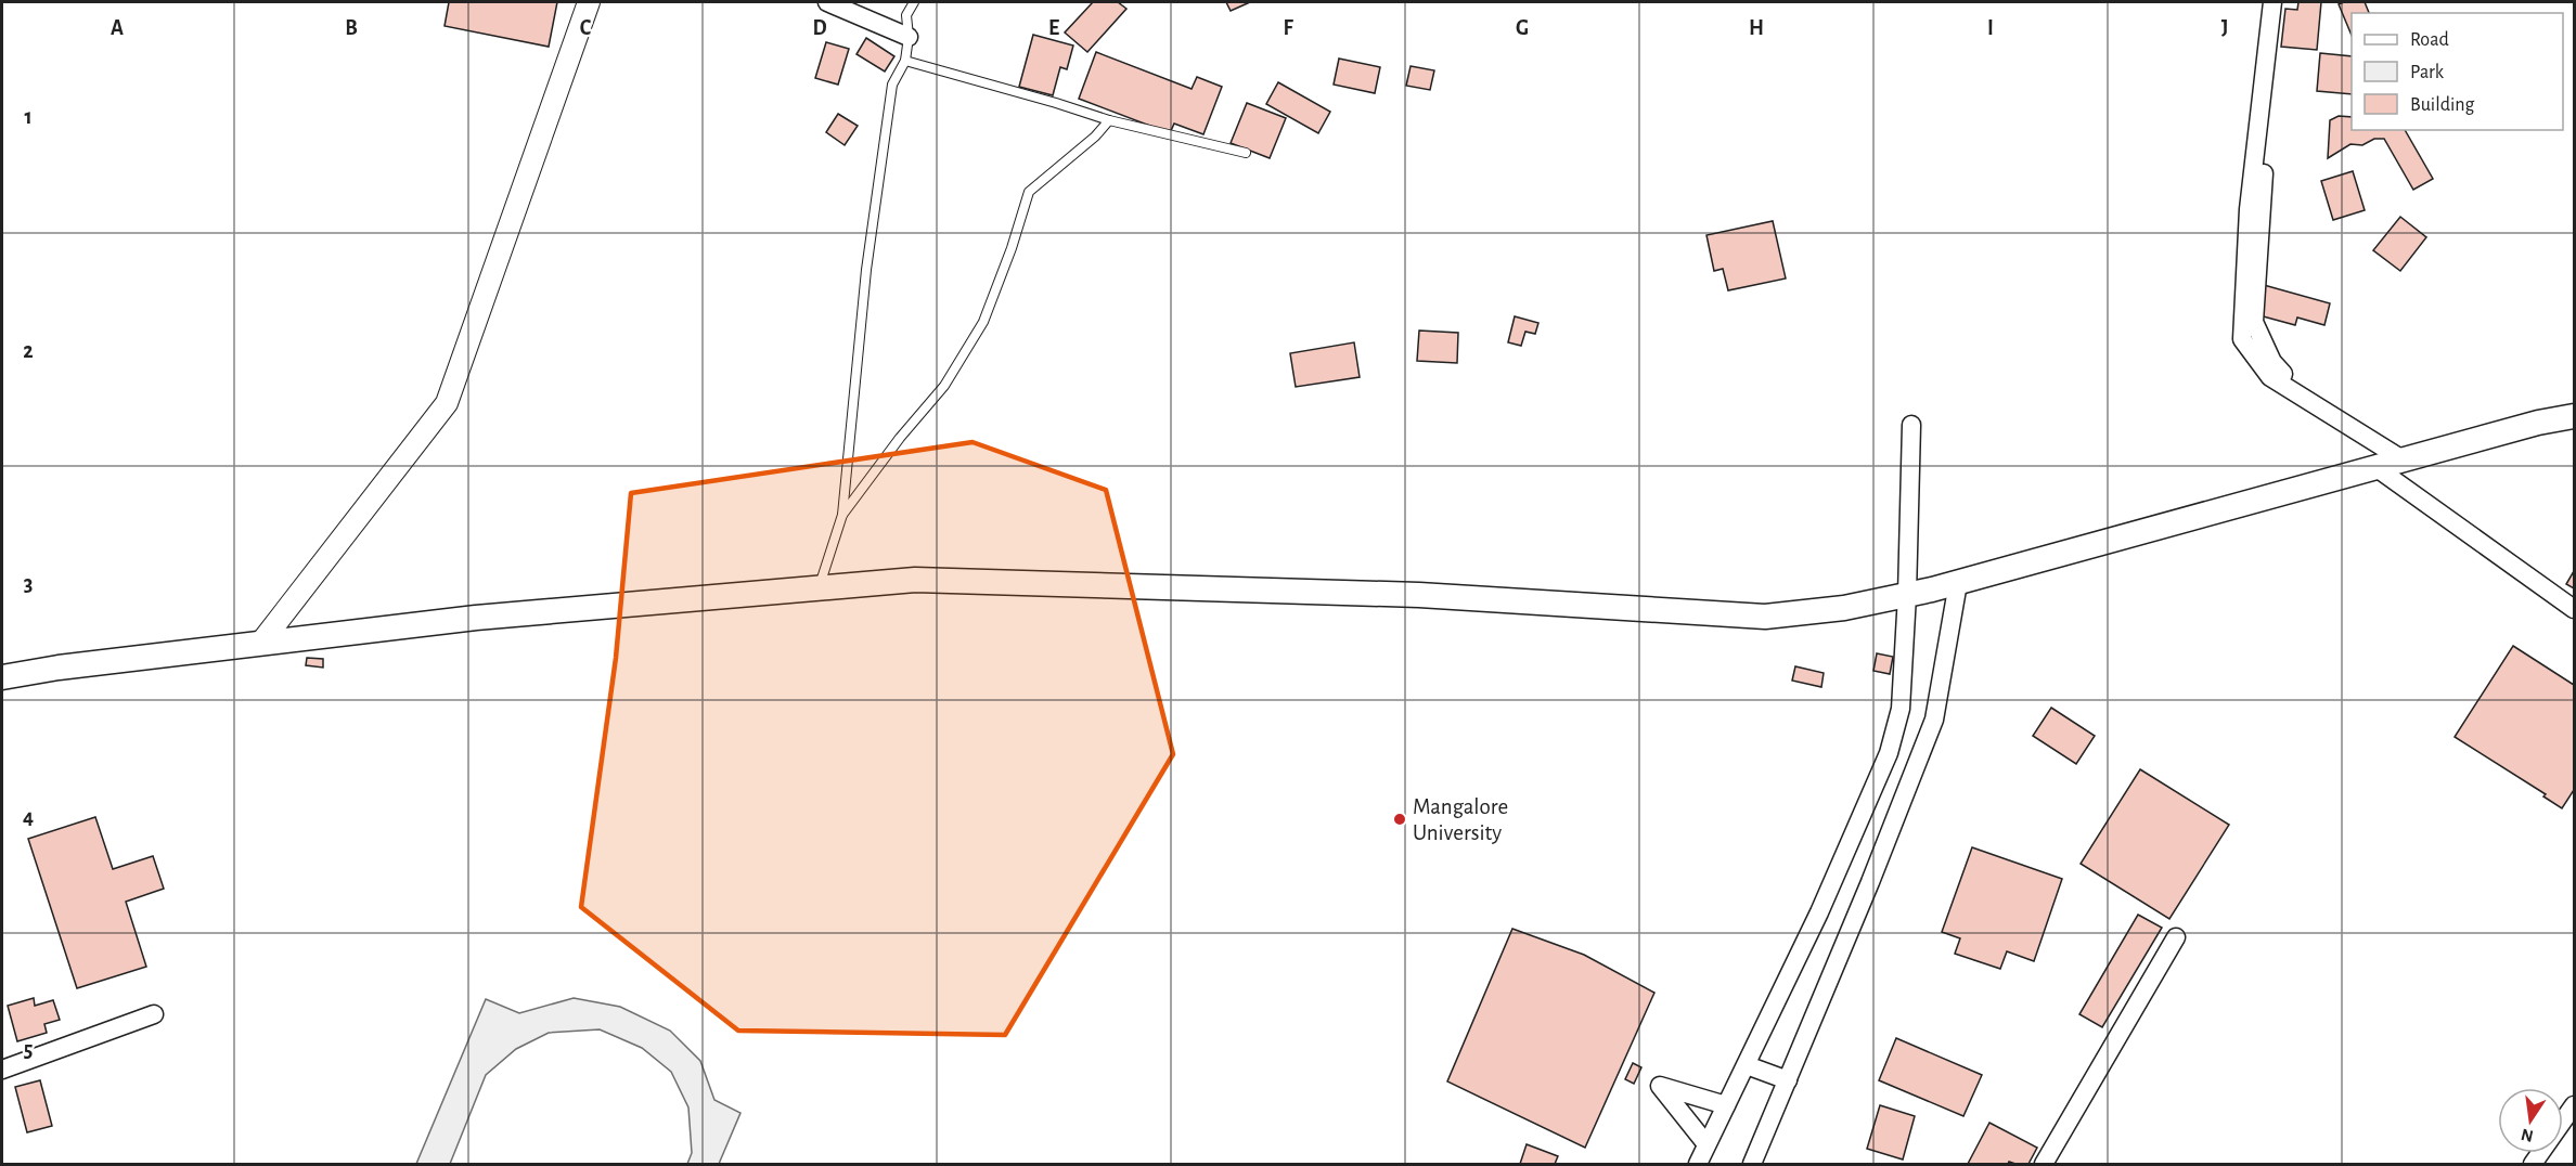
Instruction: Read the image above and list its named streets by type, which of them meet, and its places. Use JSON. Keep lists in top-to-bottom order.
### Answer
{
  "places": ["Mangalore University"],
  "legend": ["Road", "Park", "Building"],
  "north": "bottom",
  "grid": {
    "columns": [
      "A",
      "B",
      "C",
      "D",
      "E",
      "F",
      "G",
      "H",
      "I",
      "J"
    ],
    "rows": [
      "1",
      "2",
      "3",
      "4",
      "5"
    ]
  }
}
